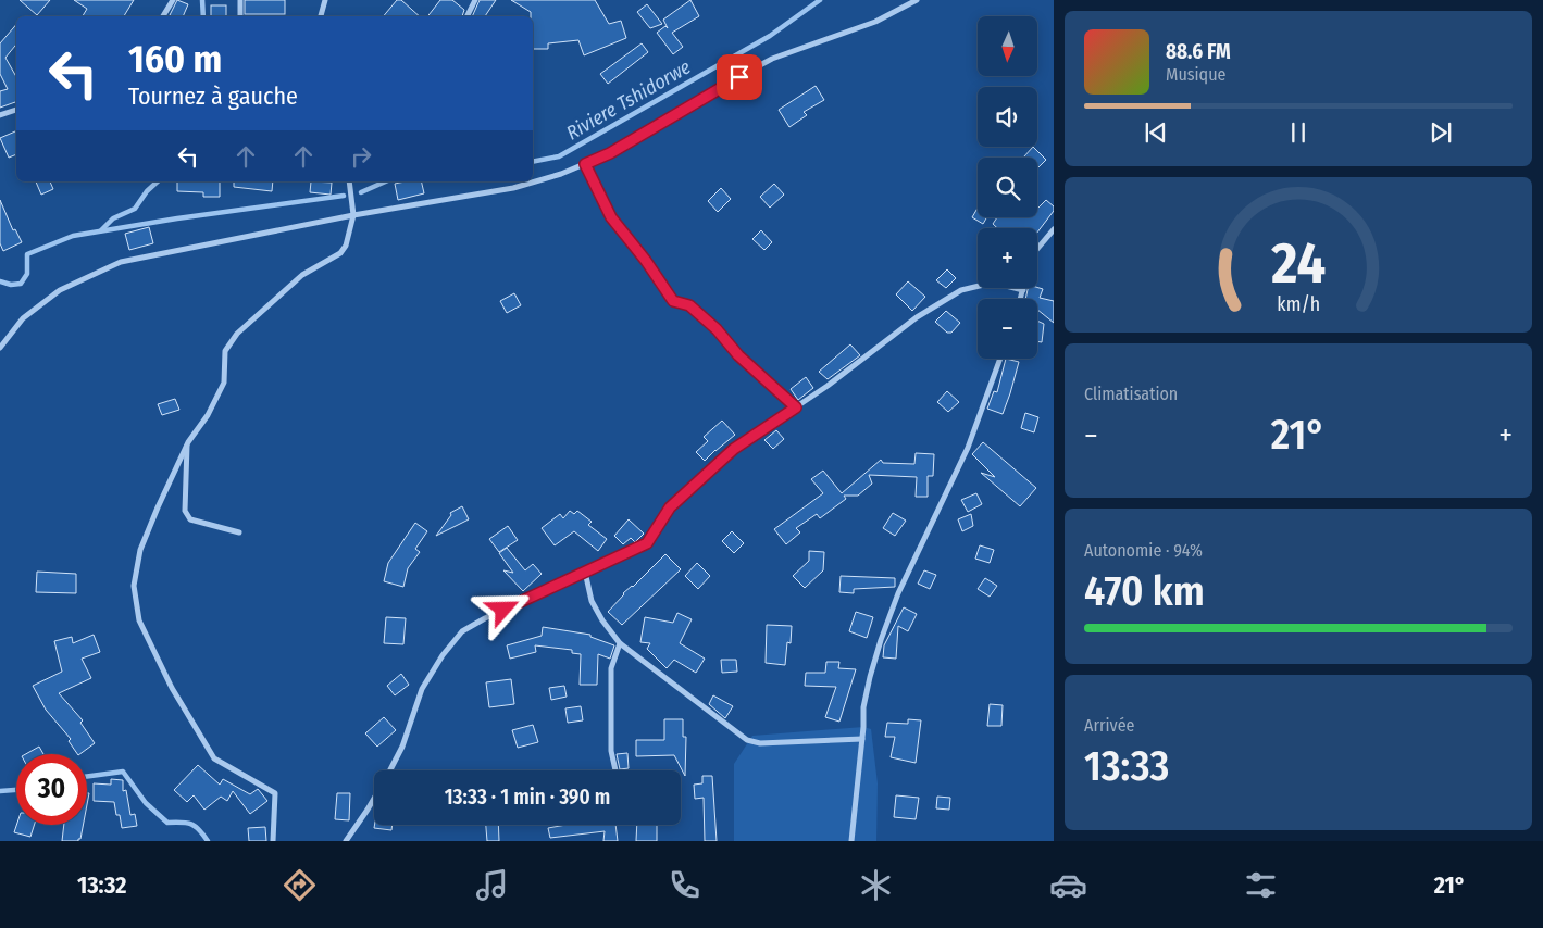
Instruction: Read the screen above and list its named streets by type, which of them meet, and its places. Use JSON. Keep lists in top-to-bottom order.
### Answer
{
  "water": ["Riviere Tshidorwe"],
  "north": "bottom",
  "page": {
    "map_buttons": ["+", "−"],
    "turn": ["160 m", "Tournez à gauche"],
    "song": ["88.6 FM", "Musique"],
    "tile": [
      "Climatisation",
      ["Autonomie · 94%", "470 km"],
      ["Arrivée", "13:33"]
    ],
    "heat": ["−", "21°", "+"],
    "limit": "30",
    "trip": "13:33 · 1 min · 390 m",
    "tabs": ["13:32", "21°"],
    "gauge": ["24", "km/h"]
  }
}
